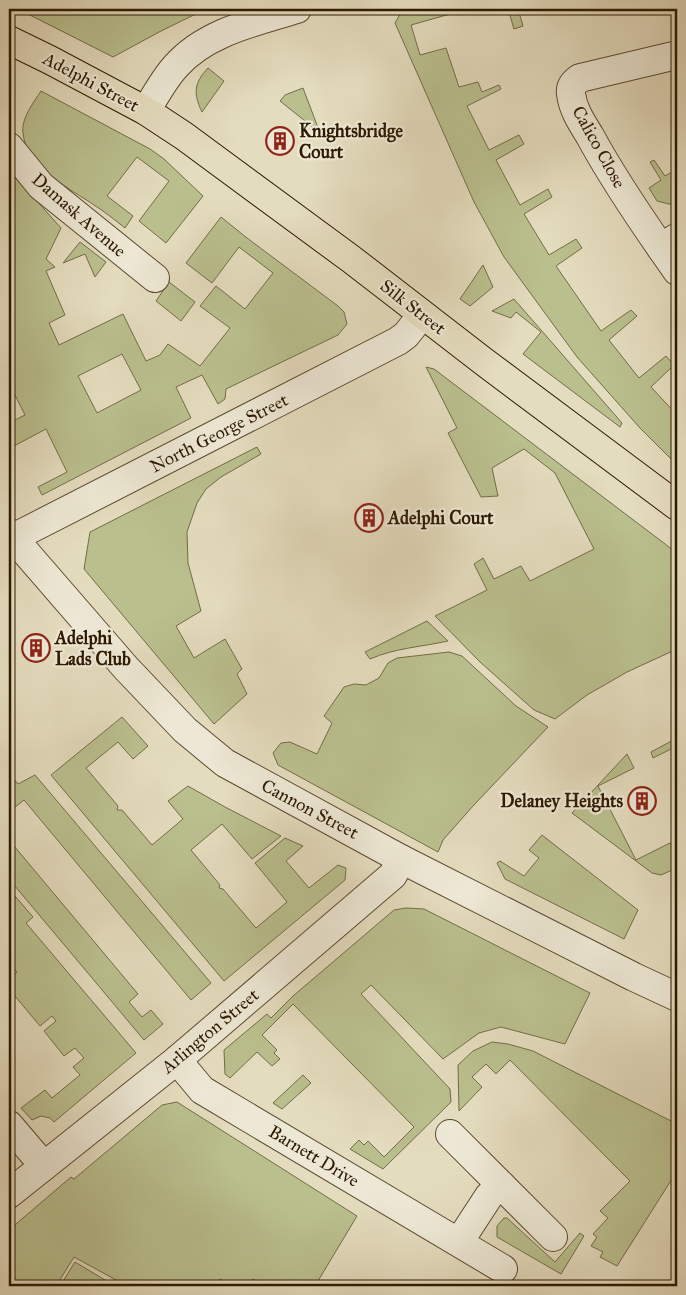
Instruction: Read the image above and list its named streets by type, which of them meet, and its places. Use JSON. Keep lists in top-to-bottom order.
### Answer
{
  "streets": {
    "main road": ["Adelphi Street", "Silk Street"],
    "street": [
      "Calico Close",
      "Damask Avenue",
      "North George Street",
      "Cannon Street",
      "Arlington Street",
      "Barnett Drive"
    ]
  },
  "crossings": [
    ["Adelphi Street", "Silk Street"],
    ["Silk Street", "North George Street"],
    ["North George Street", "Cannon Street"],
    ["Cannon Street", "Arlington Street"],
    ["Arlington Street", "Barnett Drive"]
  ],
  "places": {
    "building": [
      "Knightsbridge Court",
      "Adelphi Court",
      "Adelphi Lads Club",
      "Delaney Heights"
    ]
  }
}
